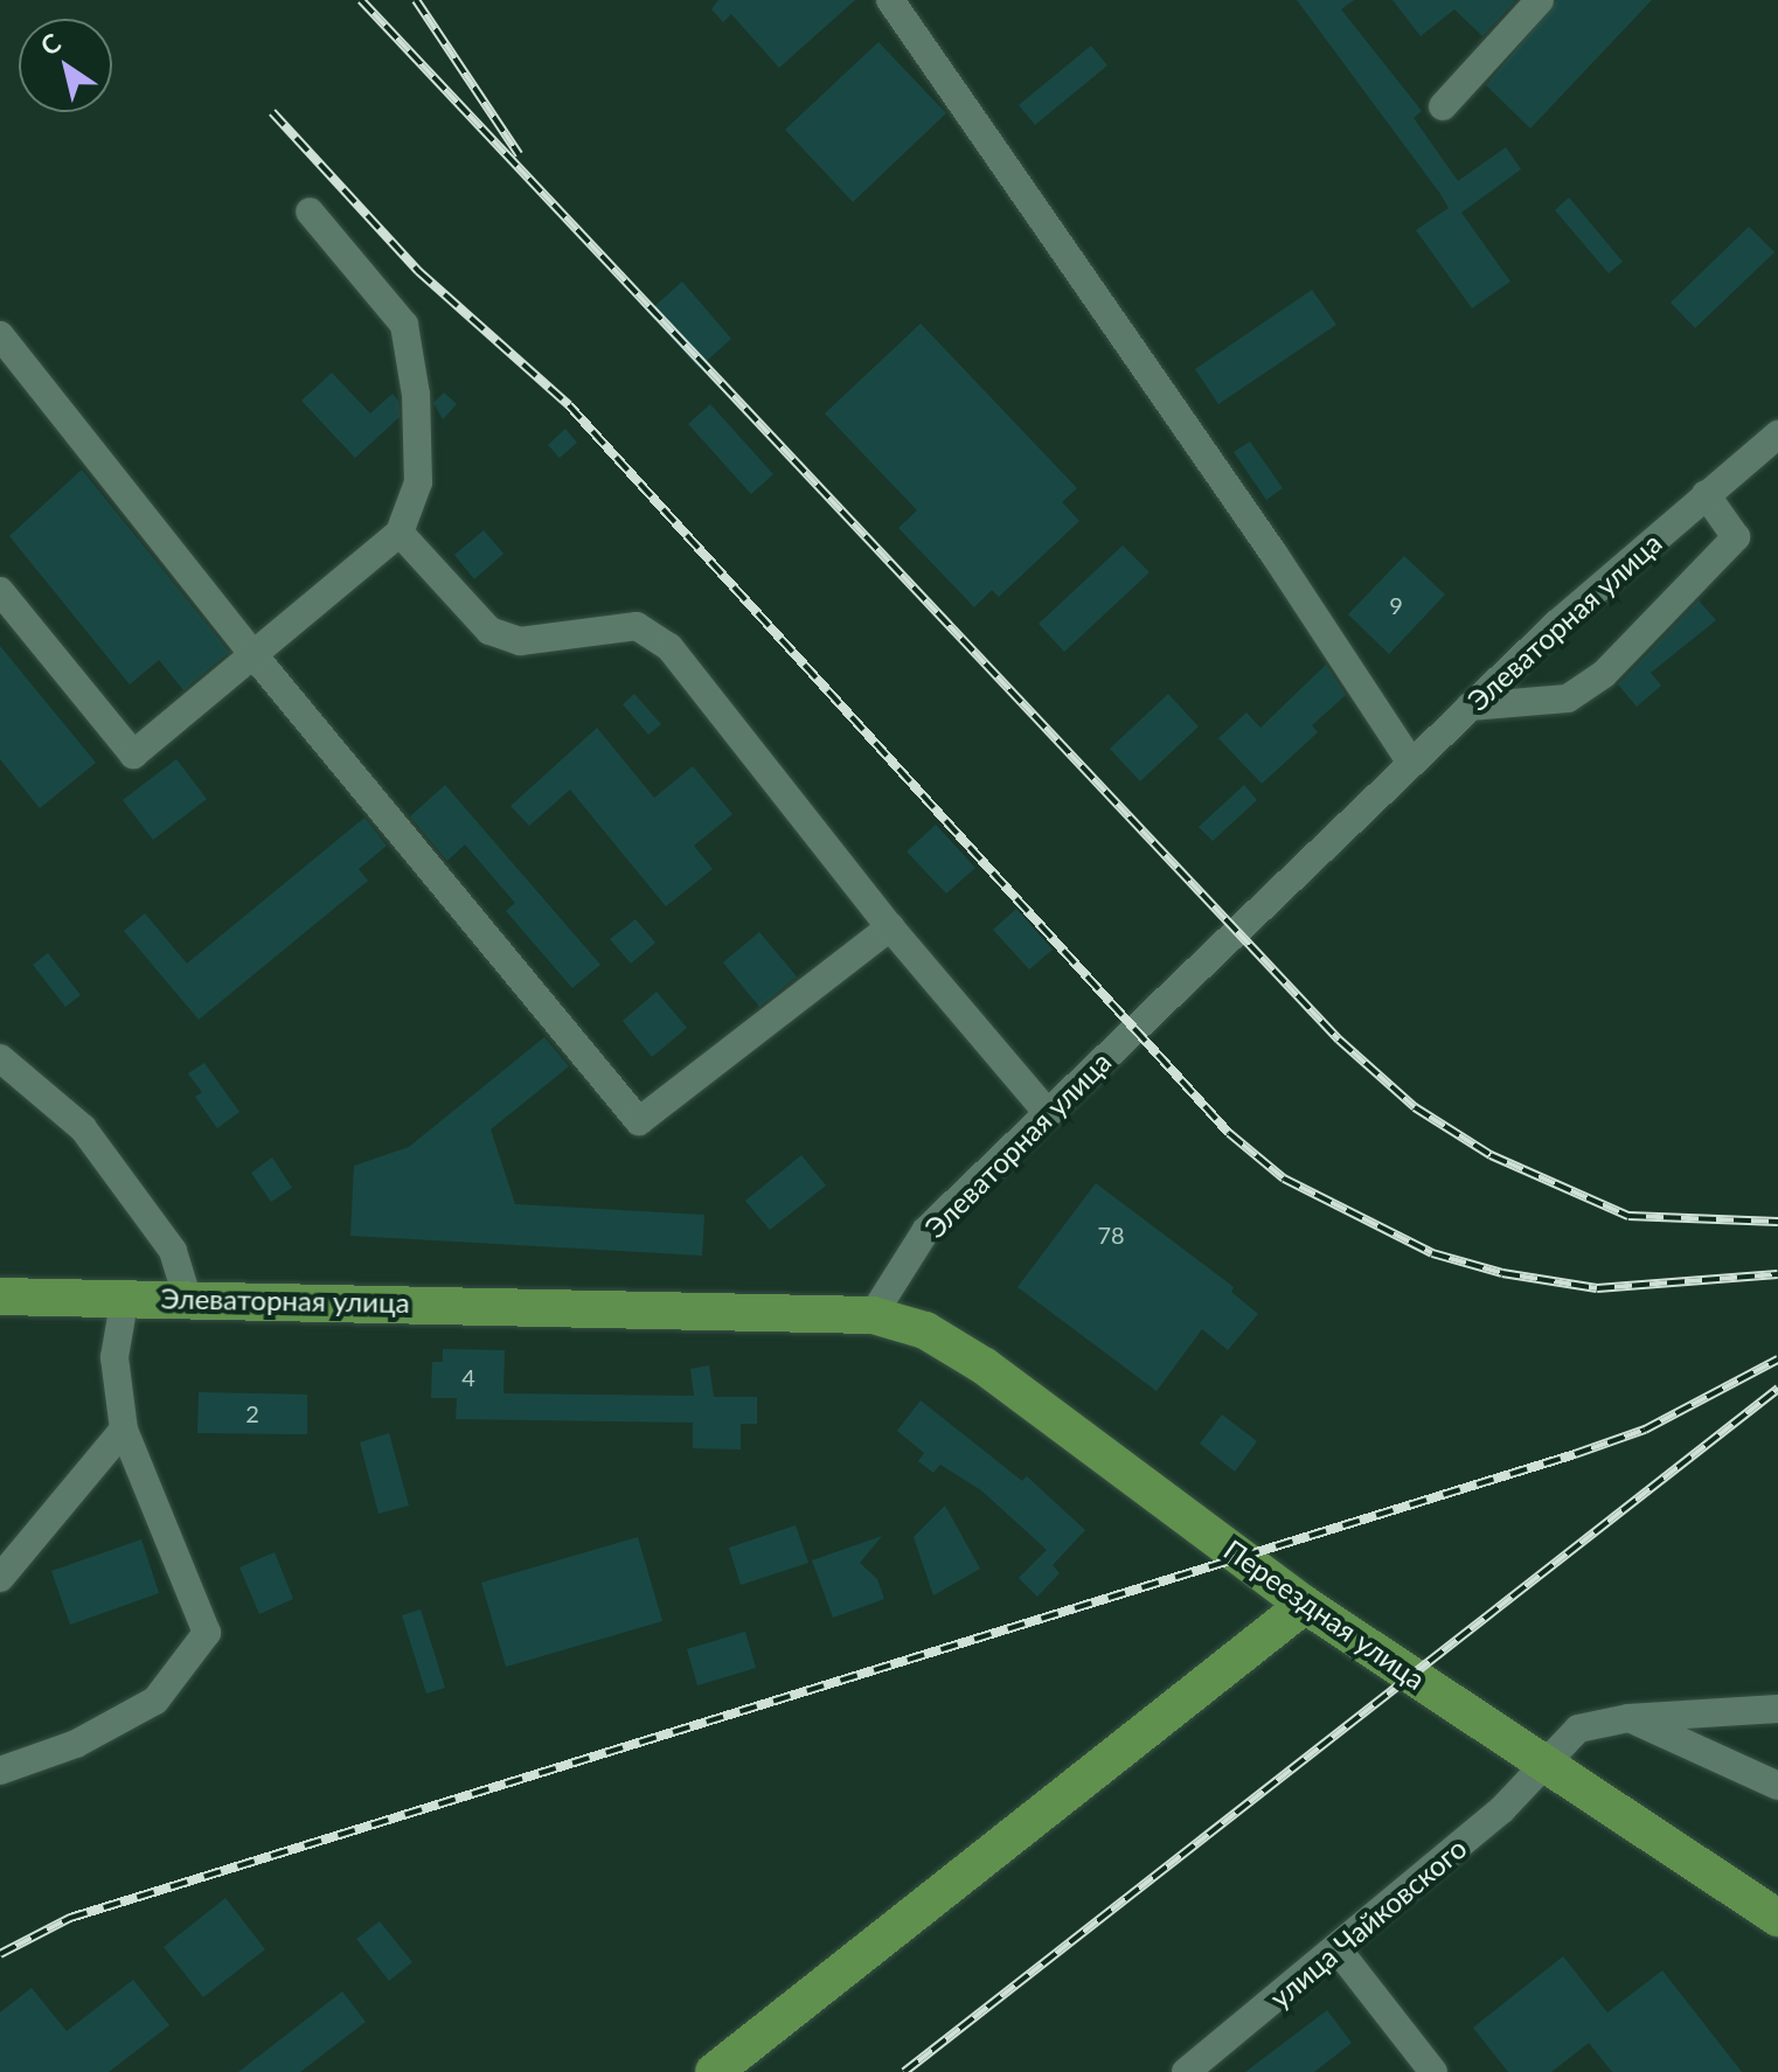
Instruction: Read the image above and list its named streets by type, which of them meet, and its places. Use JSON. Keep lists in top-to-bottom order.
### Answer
{
  "streets": {
    "main road": ["Элеваторная улица", "Переездная улица"],
    "street": ["улица Чайковского"]
  },
  "crossings": [
    ["Элеваторная улица", "Переездная улица"],
    ["Переездная улица", "улица Чайковского"]
  ],
  "house_numbers": [
    "9",
    "78",
    "4",
    "2"
  ],
  "north": "top left"
}
